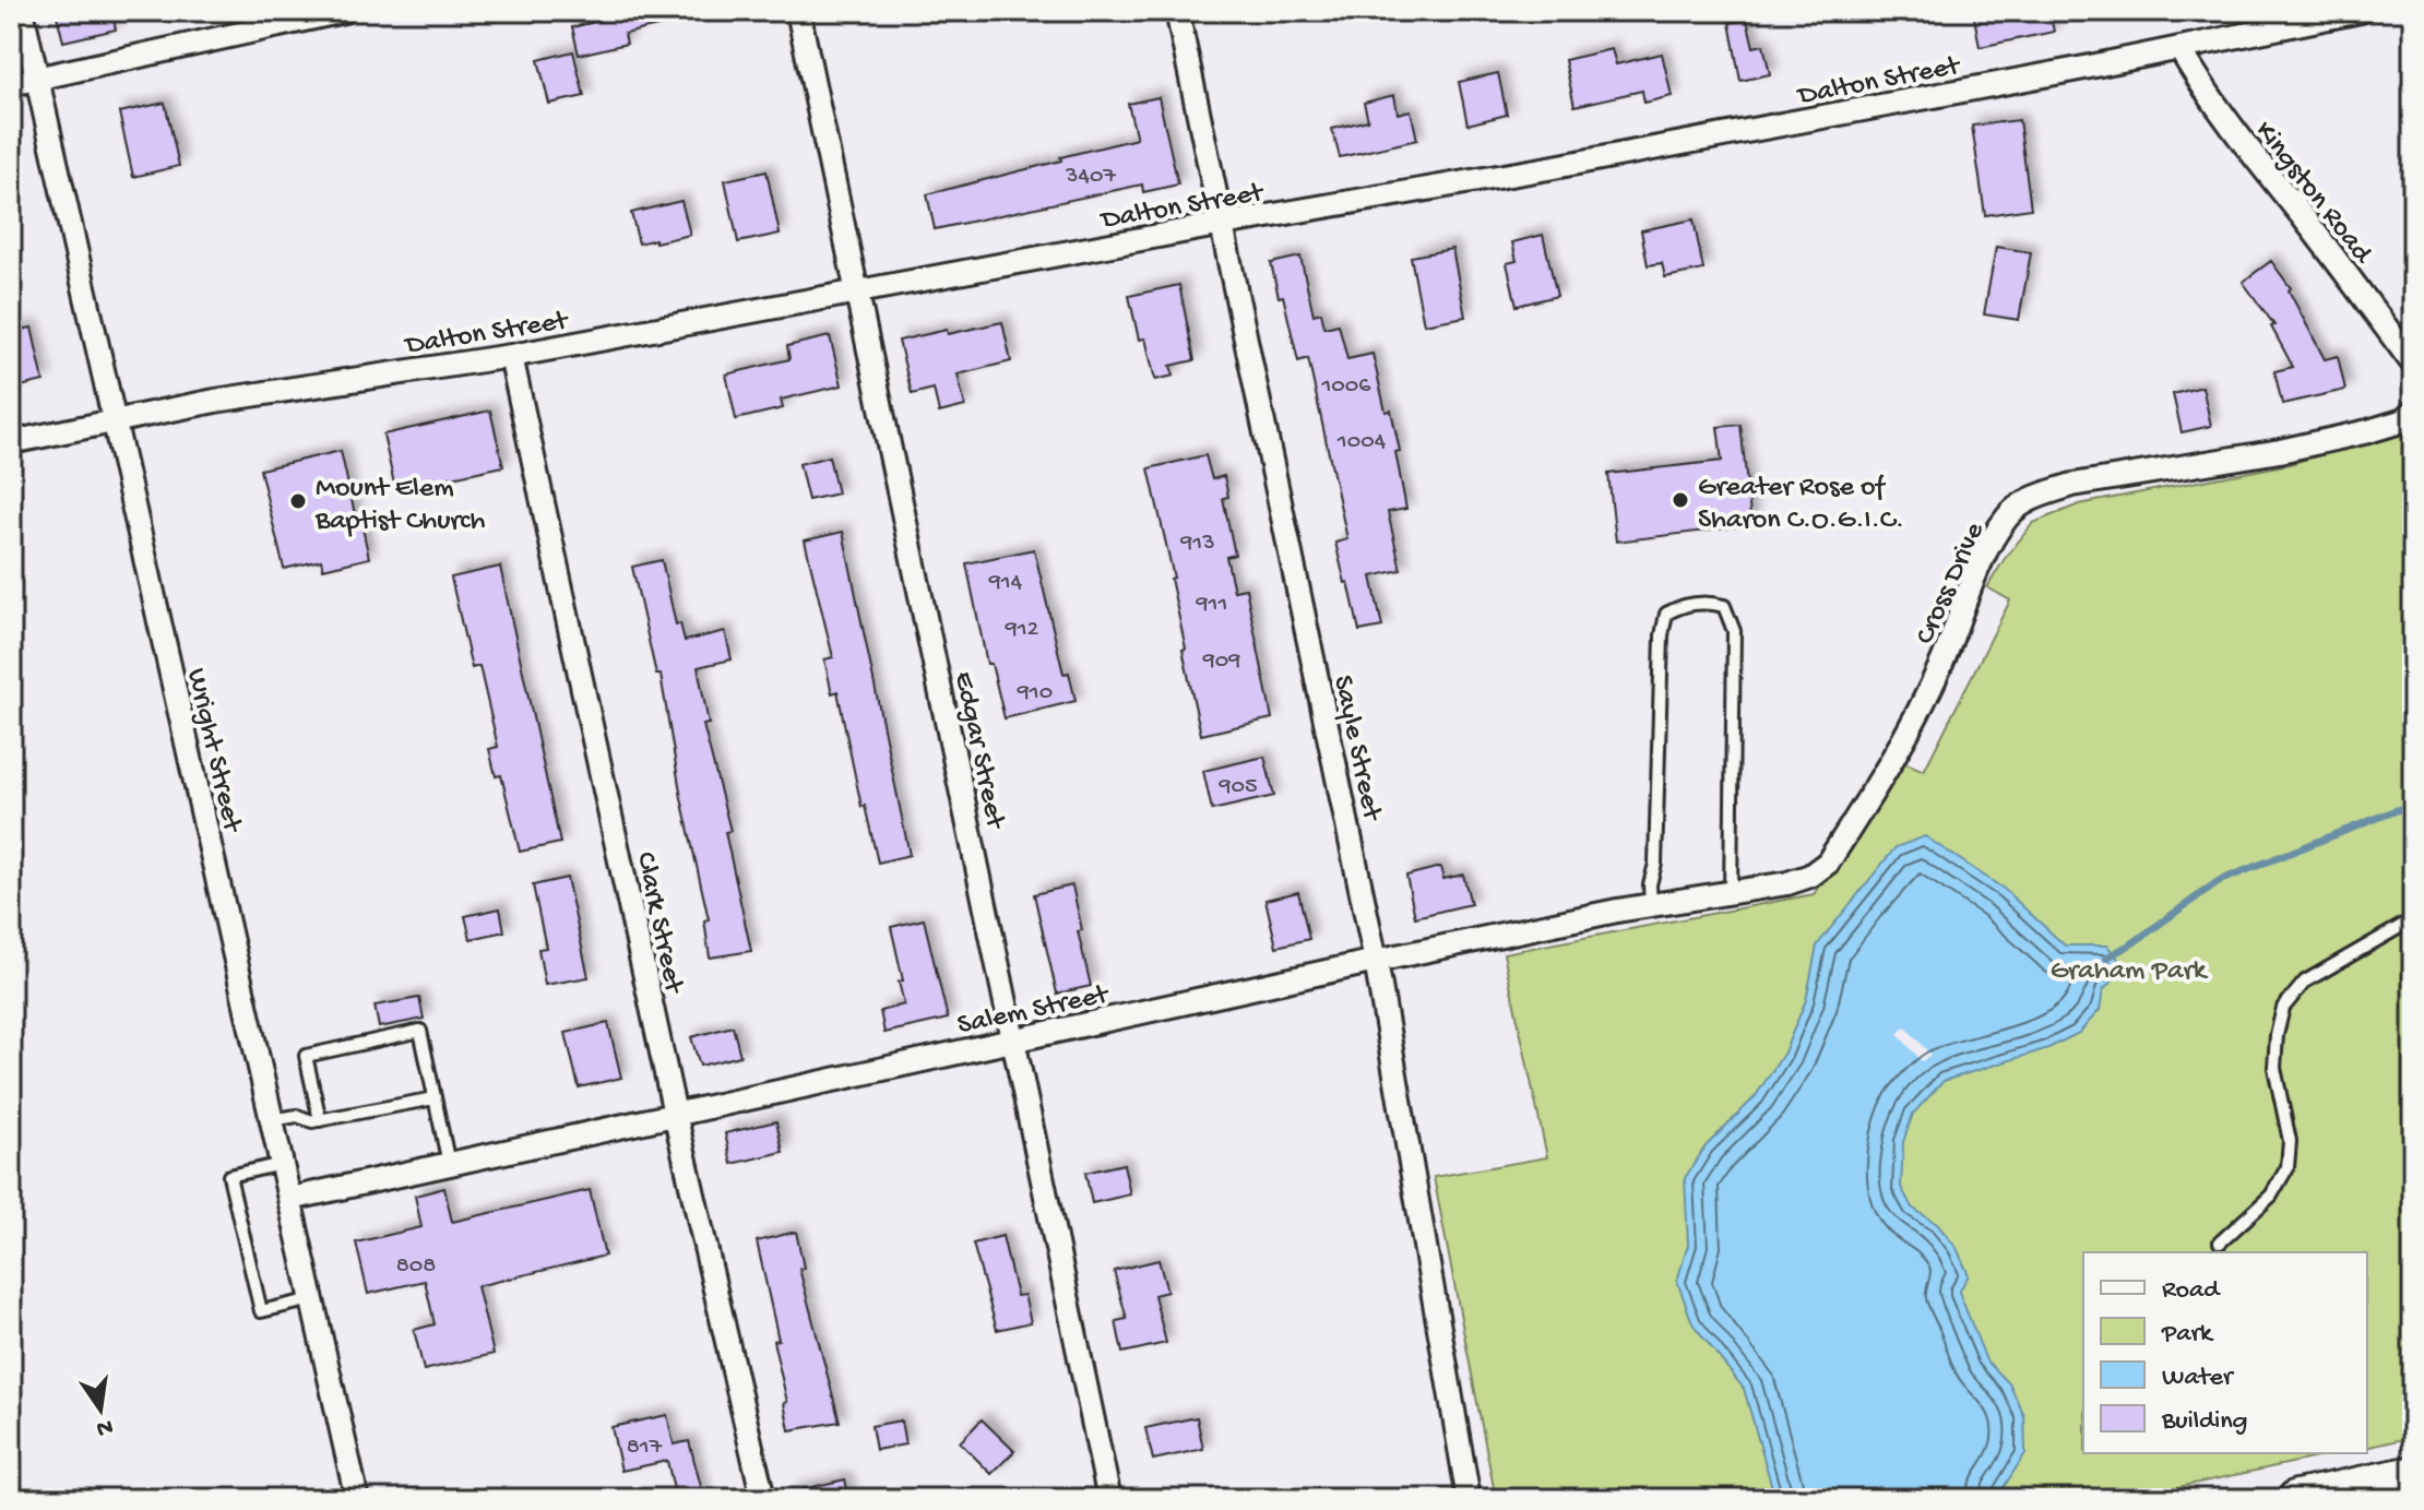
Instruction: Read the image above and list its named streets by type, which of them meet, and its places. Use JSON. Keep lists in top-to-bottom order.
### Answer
{
  "streets": {
    "street": [
      "Dalton Street",
      "Kingston Road",
      "Cross Drive",
      "Sayle Street",
      "Wright Street",
      "Edgar Street",
      "Clark Street",
      "Salem Street"
    ]
  },
  "crossings": [
    ["Dalton Street", "Kingston Road"],
    ["Dalton Street", "Sayle Street"],
    ["Dalton Street", "Wright Street"],
    ["Dalton Street", "Edgar Street"],
    ["Dalton Street", "Clark Street"],
    ["Cross Drive", "Salem Street"],
    ["Sayle Street", "Salem Street"],
    ["Wright Street", "Salem Street"],
    ["Edgar Street", "Salem Street"],
    ["Clark Street", "Salem Street"]
  ],
  "parks": ["Graham Park"],
  "places": ["Greater Rose of Sharon C.O.G.I.C.", "Mount Elem Baptist Church"],
  "house_numbers": [
    "3407",
    "1006",
    "1004",
    "913",
    "914",
    "911",
    "912",
    "909",
    "910",
    "905",
    "808",
    "817"
  ],
  "legend": [
    "Road",
    "Park",
    "Water",
    "Building"
  ],
  "north": "bottom"
}
